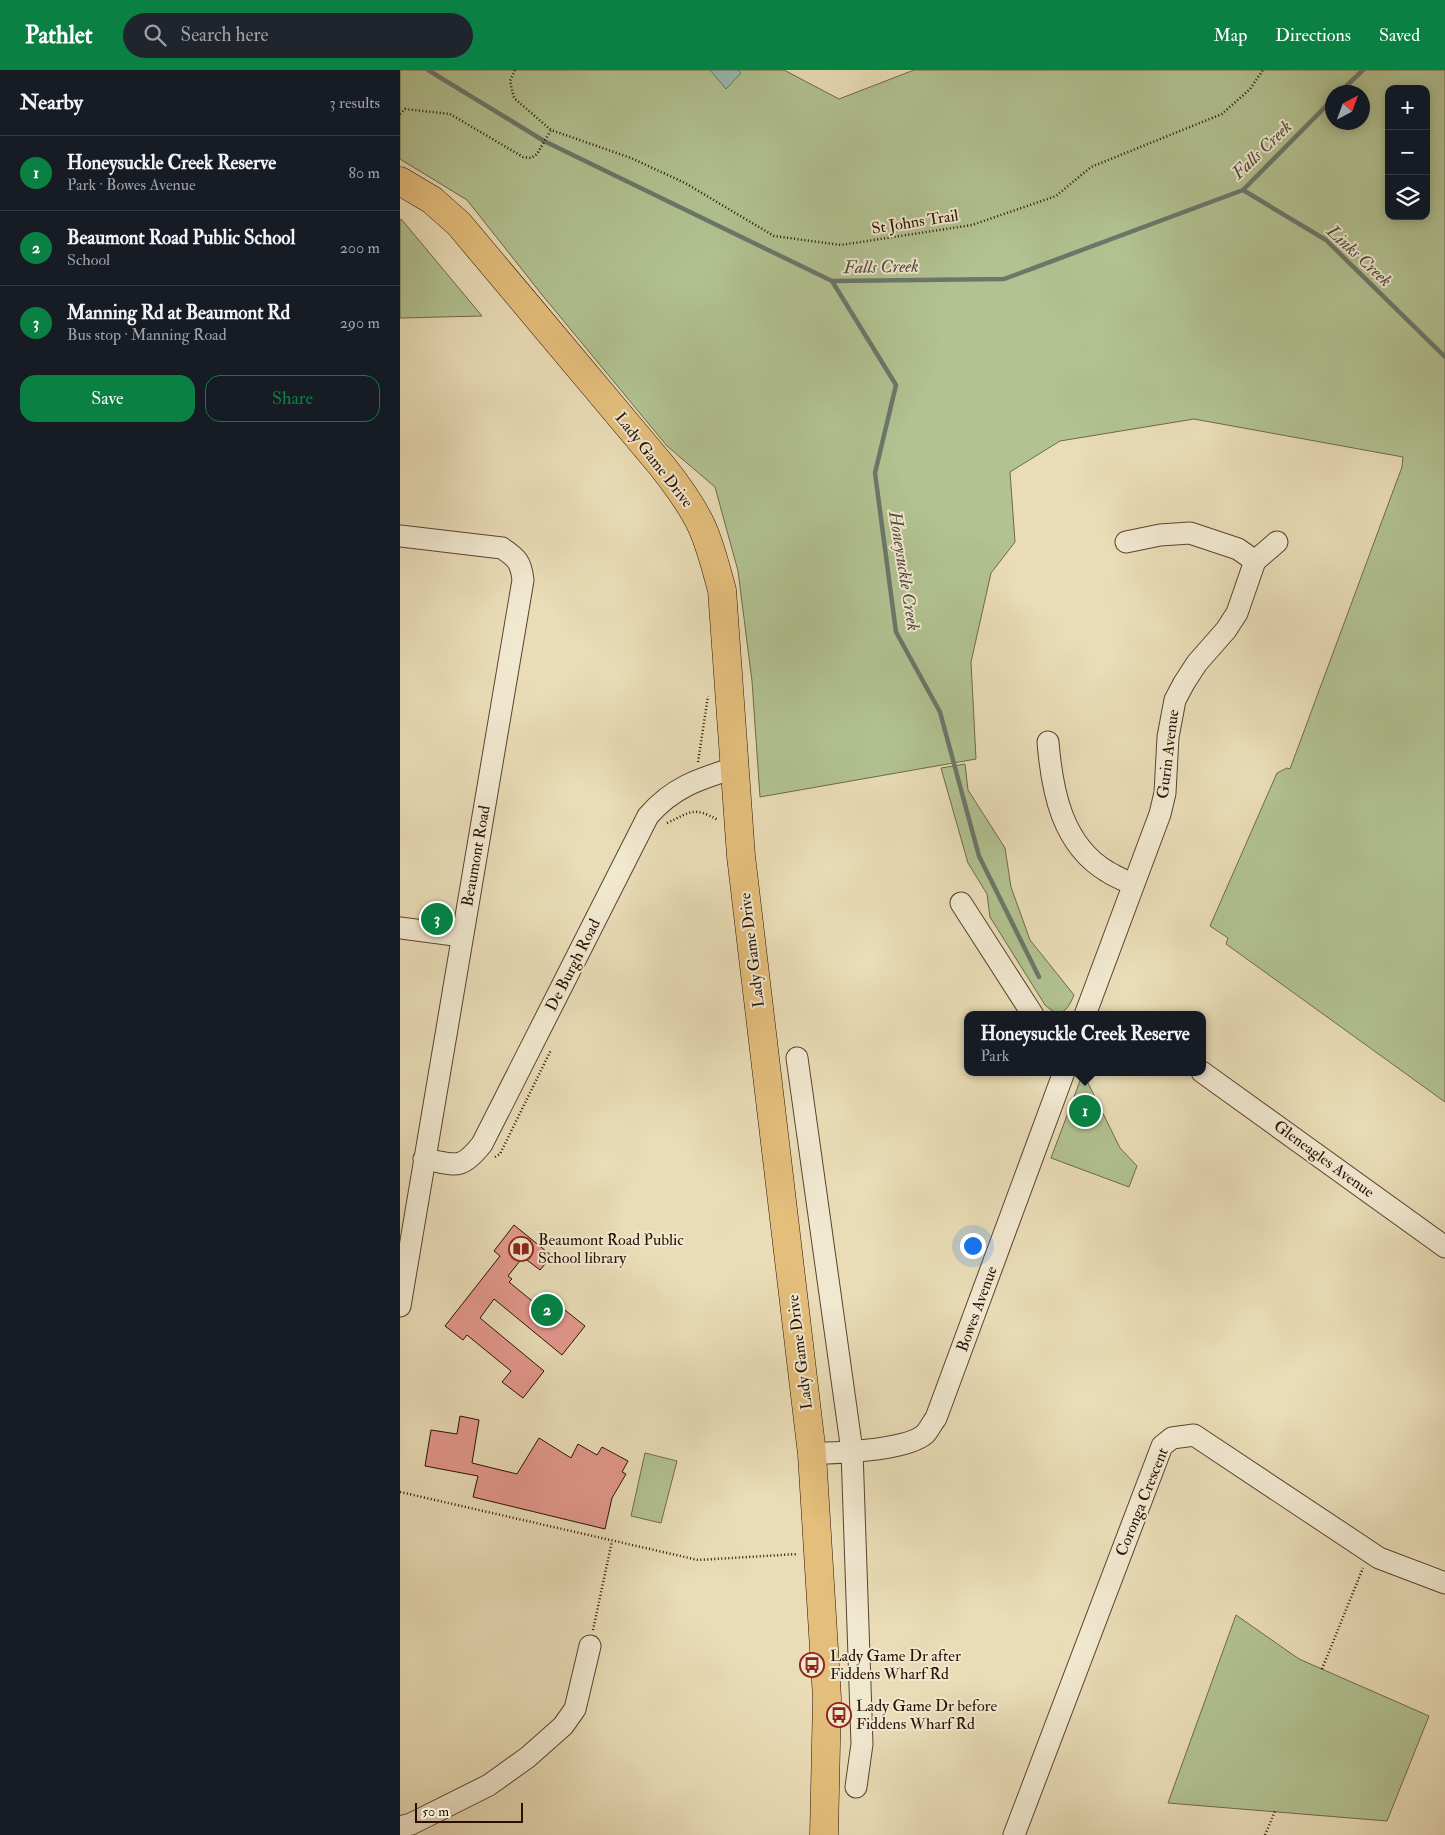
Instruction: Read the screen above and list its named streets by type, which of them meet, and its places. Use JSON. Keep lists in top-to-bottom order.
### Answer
{
  "streets": {
    "main road": ["Lady Game Drive"],
    "street": [
      "Gurin Avenue",
      "Beaumont Road",
      "De Burgh Road",
      "Gleneagles Avenue",
      "Bowes Avenue",
      "Coronga Crescent"
    ],
    "path": ["St Johns Trail"]
  },
  "crossings": [
    ["Lady Game Drive", "De Burgh Road"],
    ["Lady Game Drive", "Bowes Avenue"],
    ["Beaumont Road", "De Burgh Road"]
  ],
  "water": ["Falls Creek", "Links Creek", "Honeysuckle Creek"],
  "places": {
    "library": ["Beaumont Road Public School library"],
    "bus stop": ["Lady Game Dr after Fiddens Wharf Rd", "Lady Game Dr before Fiddens Wharf Rd"]
  },
  "scale_bar": "50 m",
  "north": "top right",
  "page": {
    "header": "Pathlet",
    "search": "Search here",
    "nav": ["Map", "Directions", "Saved"],
    "heading": ["Nearby", "3 results"],
    "map_buttons": ["+", "−"],
    "list": [
      {
        "mark": "1",
        "name": "Honeysuckle Creek Reserve",
        "note": "Park · Bowes Avenue",
        "value": "80 m"
      },
      {
        "mark": "2",
        "name": "Beaumont Road Public School",
        "note": "School",
        "value": "200 m"
      },
      {
        "mark": "3",
        "name": "Manning Rd at Beaumont Rd",
        "note": "Bus stop · Manning Road",
        "value": "290 m"
      }
    ],
    "buttons": ["Save", "Share"],
    "pins": ["3", "1", "2"],
    "popup": ["Honeysuckle Creek Reserve", "Park"],
    "scale": "50 m"
  }
}
